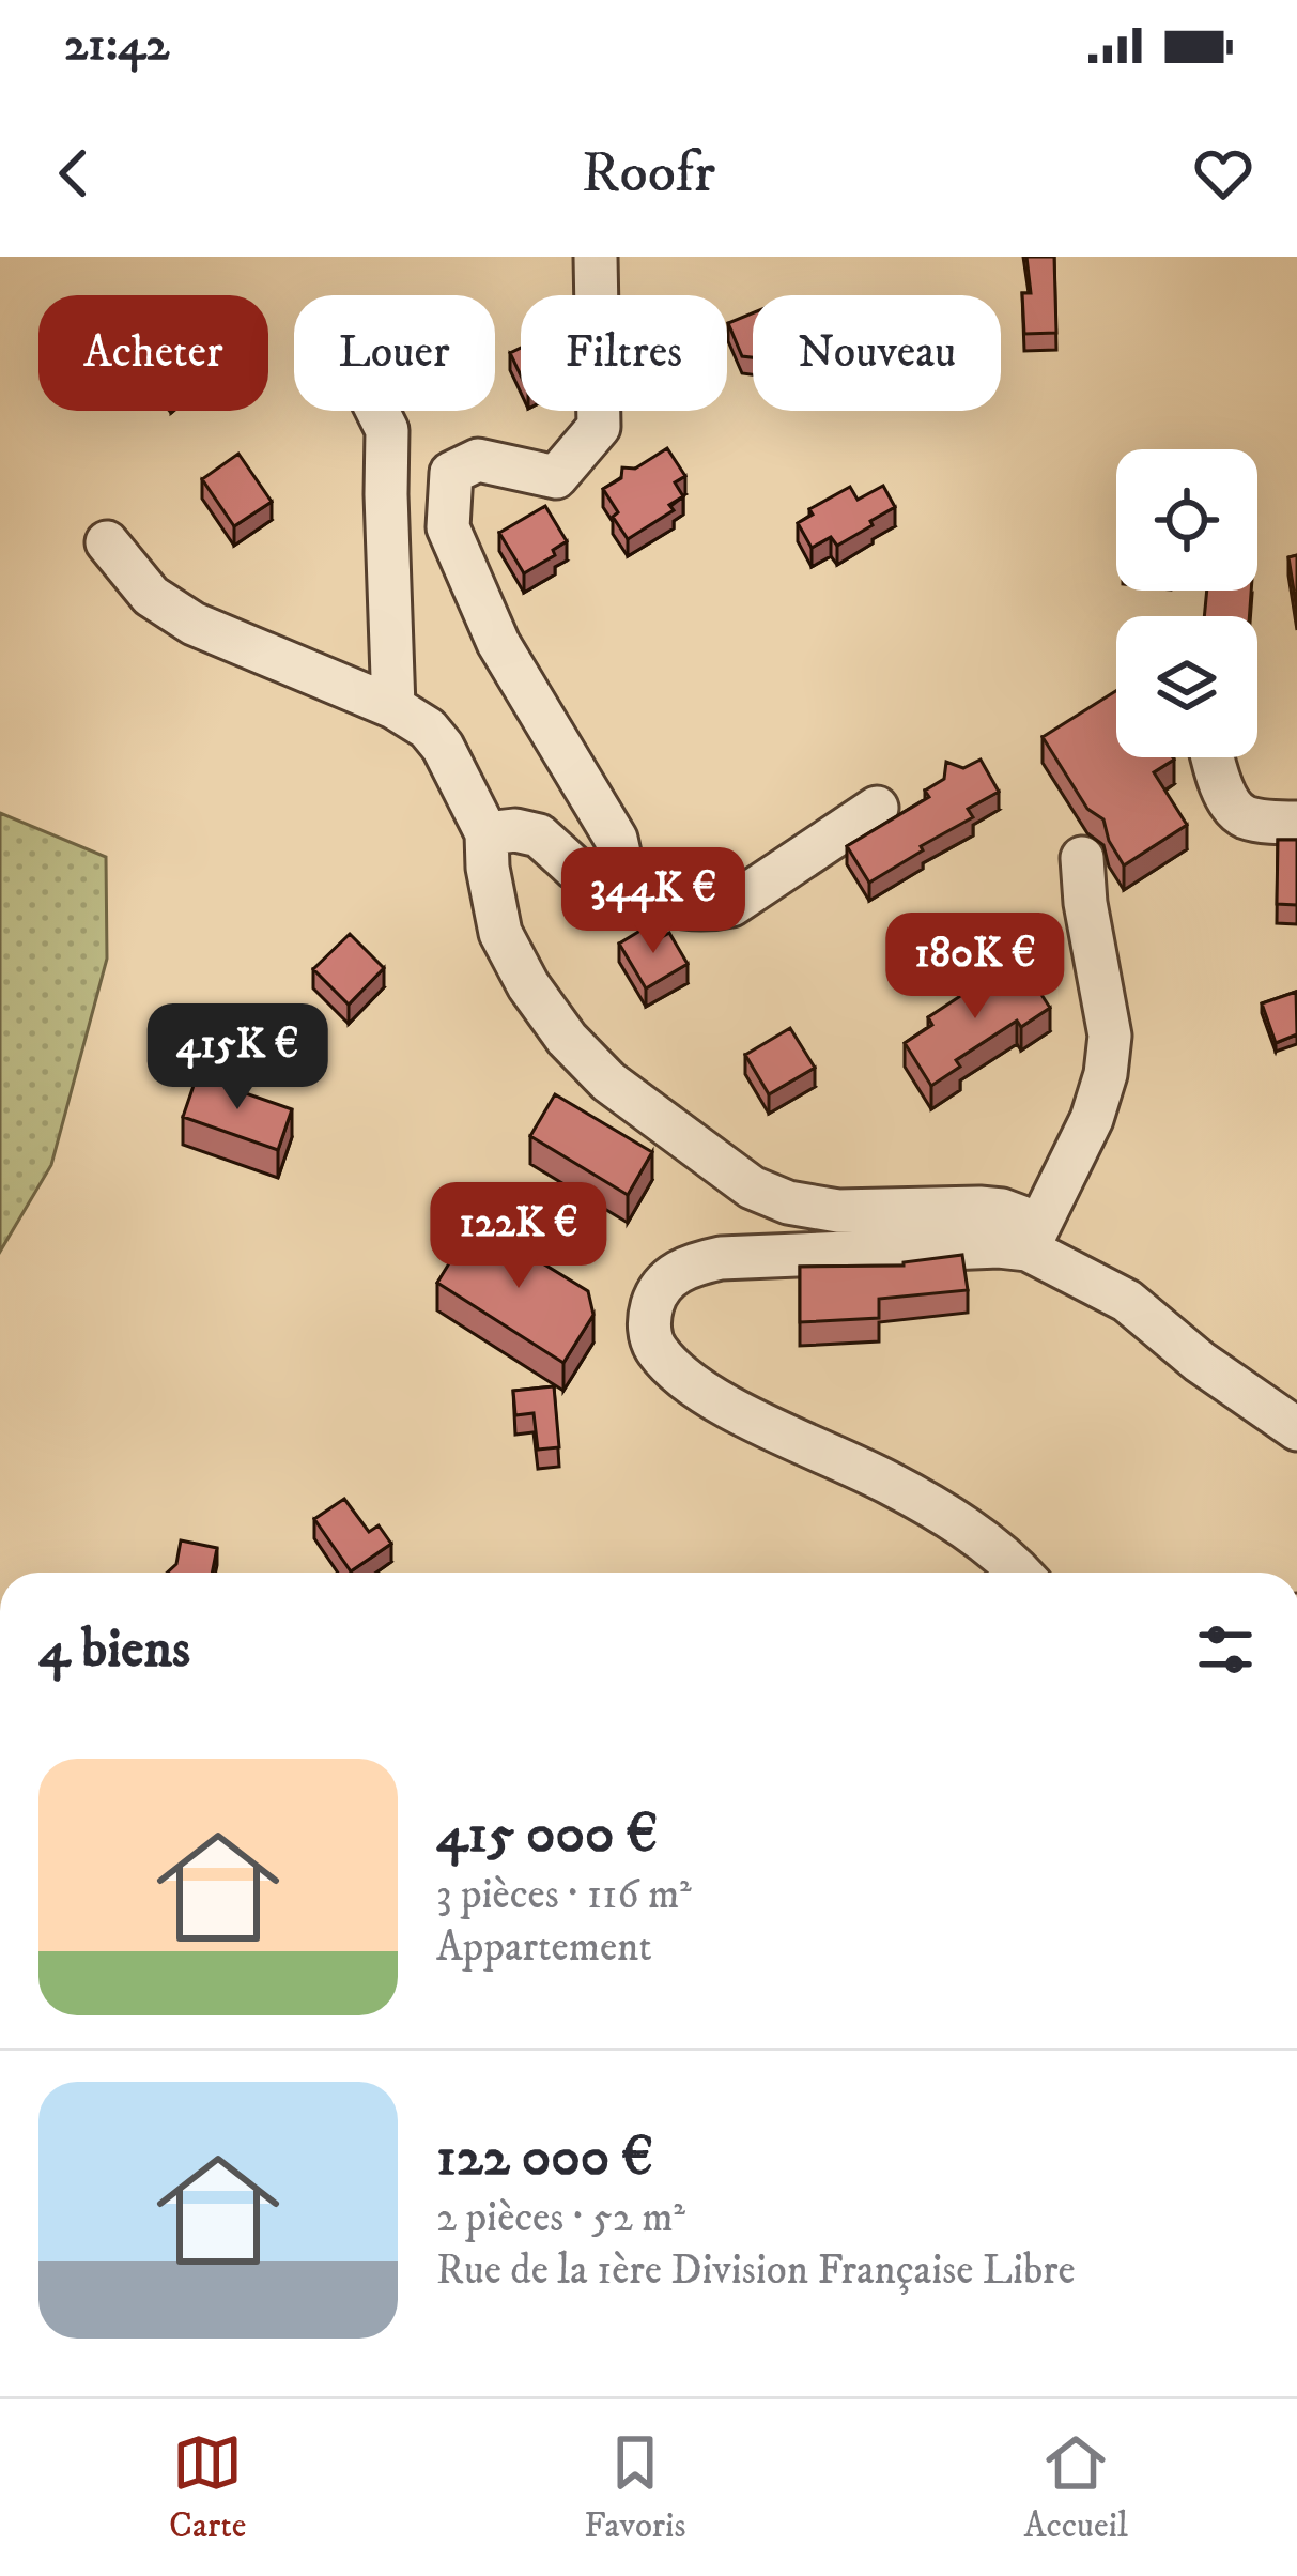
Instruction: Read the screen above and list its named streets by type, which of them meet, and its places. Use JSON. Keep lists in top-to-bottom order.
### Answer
{
  "page": {
    "status": "21:42",
    "header": "Roofr",
    "chip": [
      "Acheter",
      "Louer",
      "Filtres",
      "Nouveau"
    ],
    "price": [
      "344K €",
      "180K €",
      "415K €",
      "122K €"
    ],
    "heading": "4 biens",
    "list": [
      {
        "name": "415 000 €",
        "note": "3 pièces · 116 m² · Appartement"
      },
      {
        "name": "122 000 €",
        "note": "2 pièces · 52 m² · Rue de la 1ère Division Française Libre"
      }
    ],
    "tabs": ["Carte", "Favoris", "Accueil"]
  }
}
